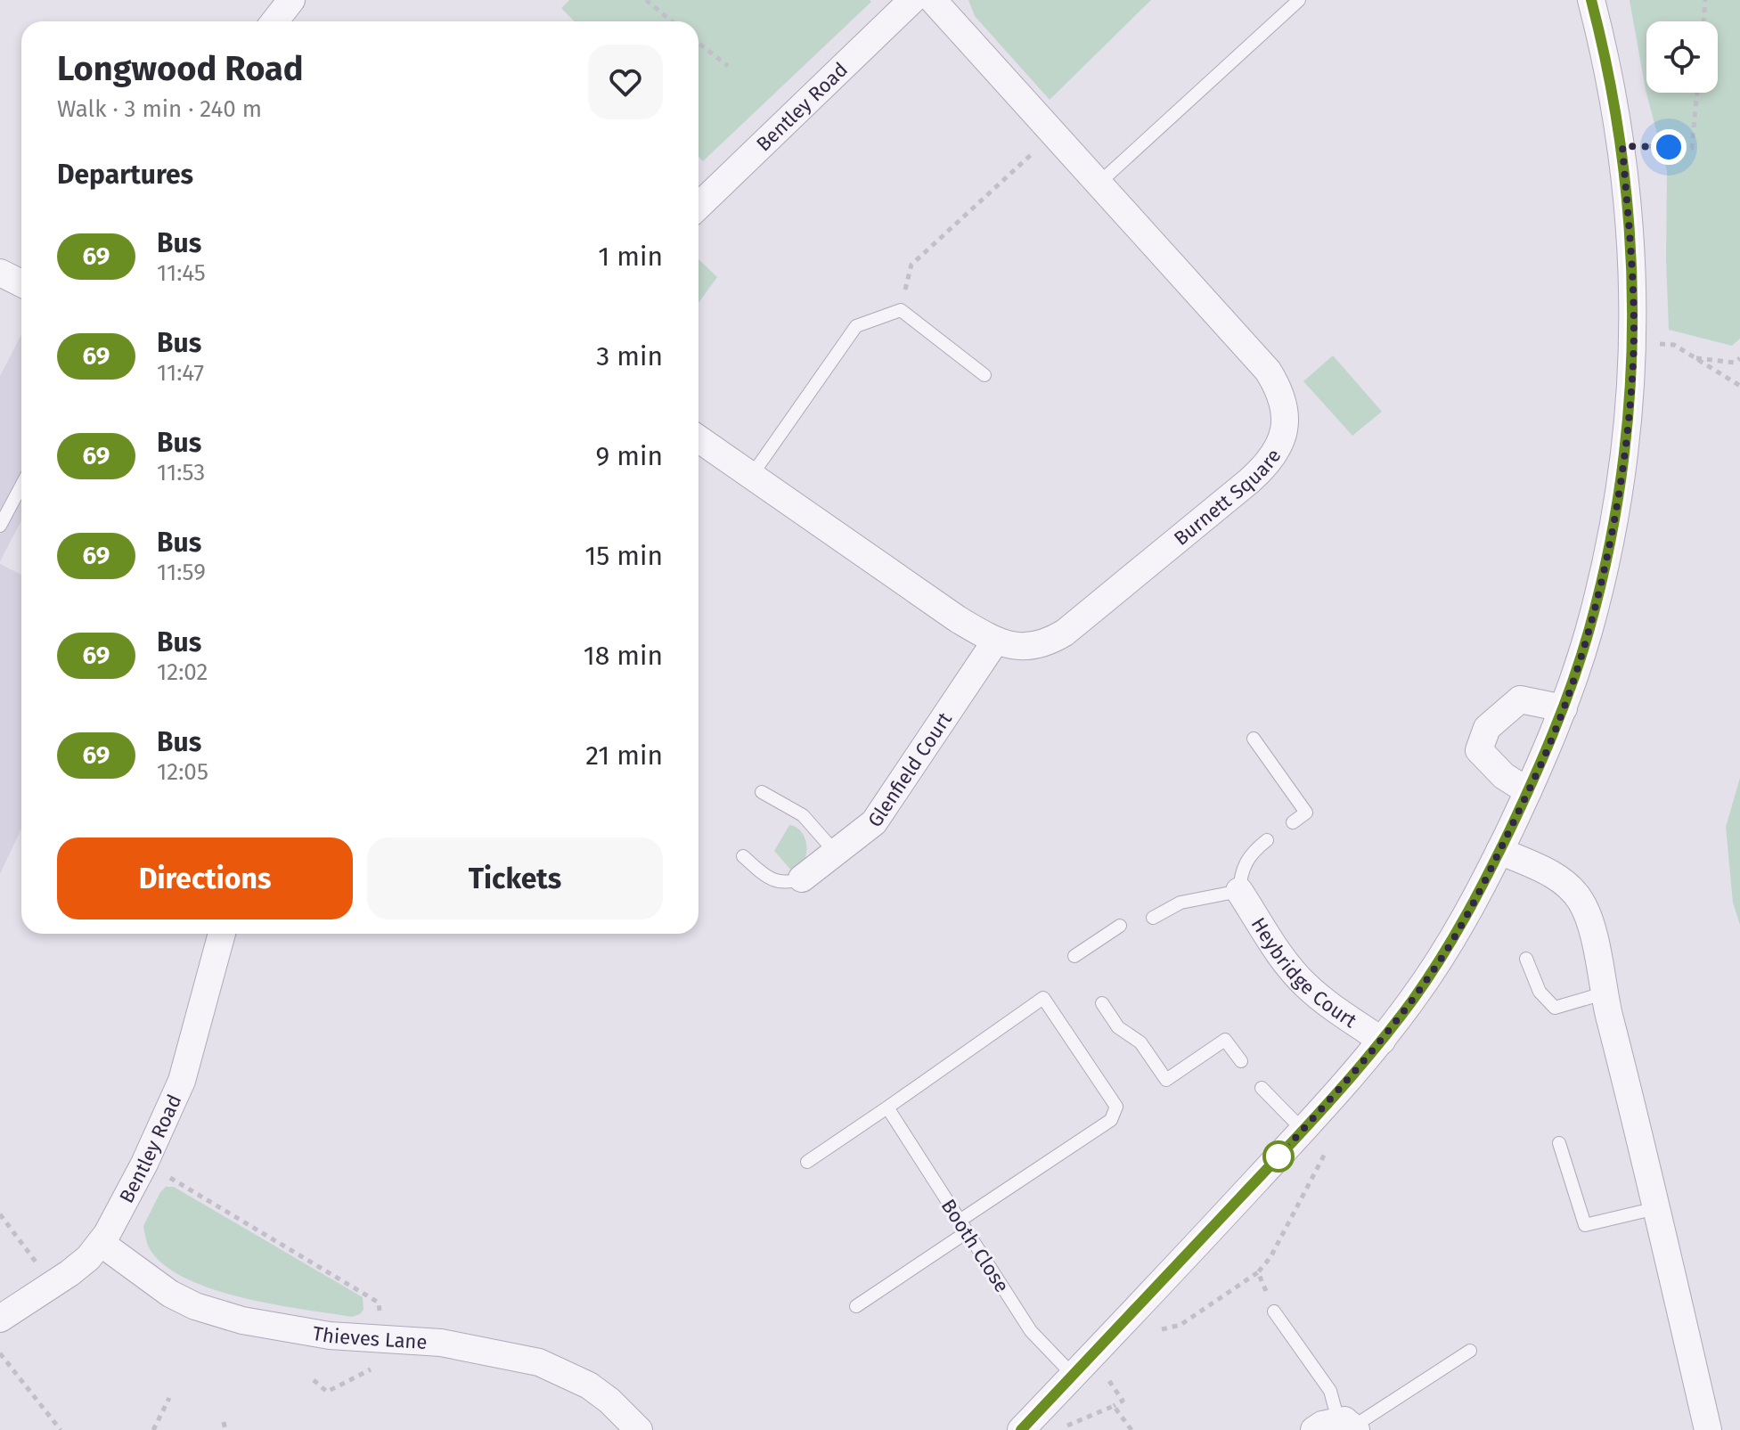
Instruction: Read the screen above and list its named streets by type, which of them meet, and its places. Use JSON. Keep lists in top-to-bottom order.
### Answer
{
  "streets": {
    "street": [
      "Bentley Road",
      "Burnett Square",
      "Glenfield Court",
      "Heybridge Court",
      "Thieves Lane"
    ],
    "lane": ["Booth Close"]
  },
  "crossings": [
    ["Bentley Road", "Thieves Lane"],
    ["Burnett Square", "Glenfield Court"]
  ],
  "lines": ["bus line 69"],
  "page": {
    "heading": [
      ["Longwood Road", "Walk · 3 min · 240 m"],
      "Departures"
    ],
    "list": [
      {
        "mark": "69",
        "name": "Bus",
        "note": "11:45",
        "value": "1 min"
      },
      {
        "mark": "69",
        "name": "Bus",
        "note": "11:47",
        "value": "3 min"
      },
      {
        "mark": "69",
        "name": "Bus",
        "note": "11:53",
        "value": "9 min"
      },
      {
        "mark": "69",
        "name": "Bus",
        "note": "11:59",
        "value": "15 min"
      },
      {
        "mark": "69",
        "name": "Bus",
        "note": "12:02",
        "value": "18 min"
      },
      {
        "mark": "69",
        "name": "Bus",
        "note": "12:05",
        "value": "21 min"
      }
    ],
    "buttons": ["Directions", "Tickets"]
  }
}
